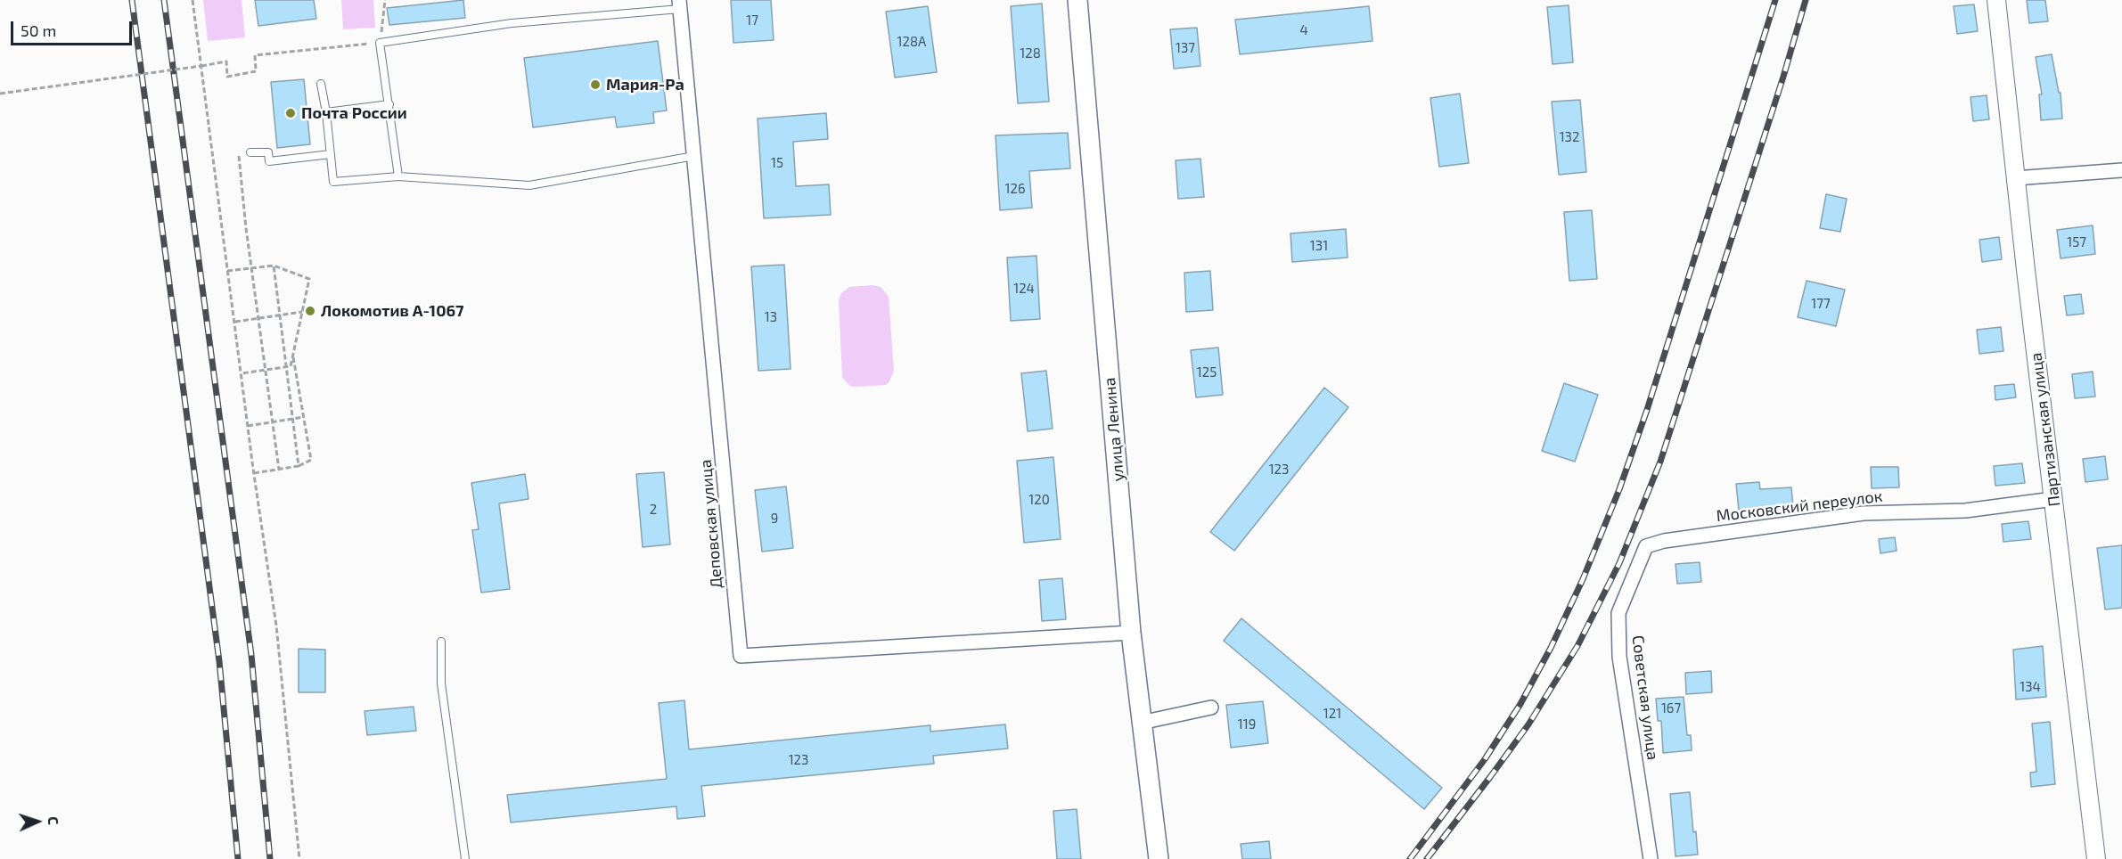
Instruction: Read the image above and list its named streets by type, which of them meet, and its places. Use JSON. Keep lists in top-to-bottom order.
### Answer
{
  "streets": {
    "main road": ["улица Ленина"],
    "street": [
      "Партизанская улица",
      "Московский переулок",
      "Деповская улица",
      "Советская улица"
    ]
  },
  "crossings": [
    ["улица Ленина", "Деповская улица"],
    ["Партизанская улица", "Московский переулок"],
    ["Московский переулок", "Советская улица"]
  ],
  "places": ["Мария-Ра", "Почта России", "Локомотив А-1067"],
  "house_numbers": [
    "17",
    "4",
    "128А",
    "137",
    "128",
    "132",
    "15",
    "126",
    "157",
    "131",
    "124",
    "177",
    "13",
    "125",
    "123",
    "120",
    "2",
    "9",
    "134",
    "167",
    "121",
    "119",
    "123"
  ],
  "scale_bar": "50 m",
  "north": "right"
}
